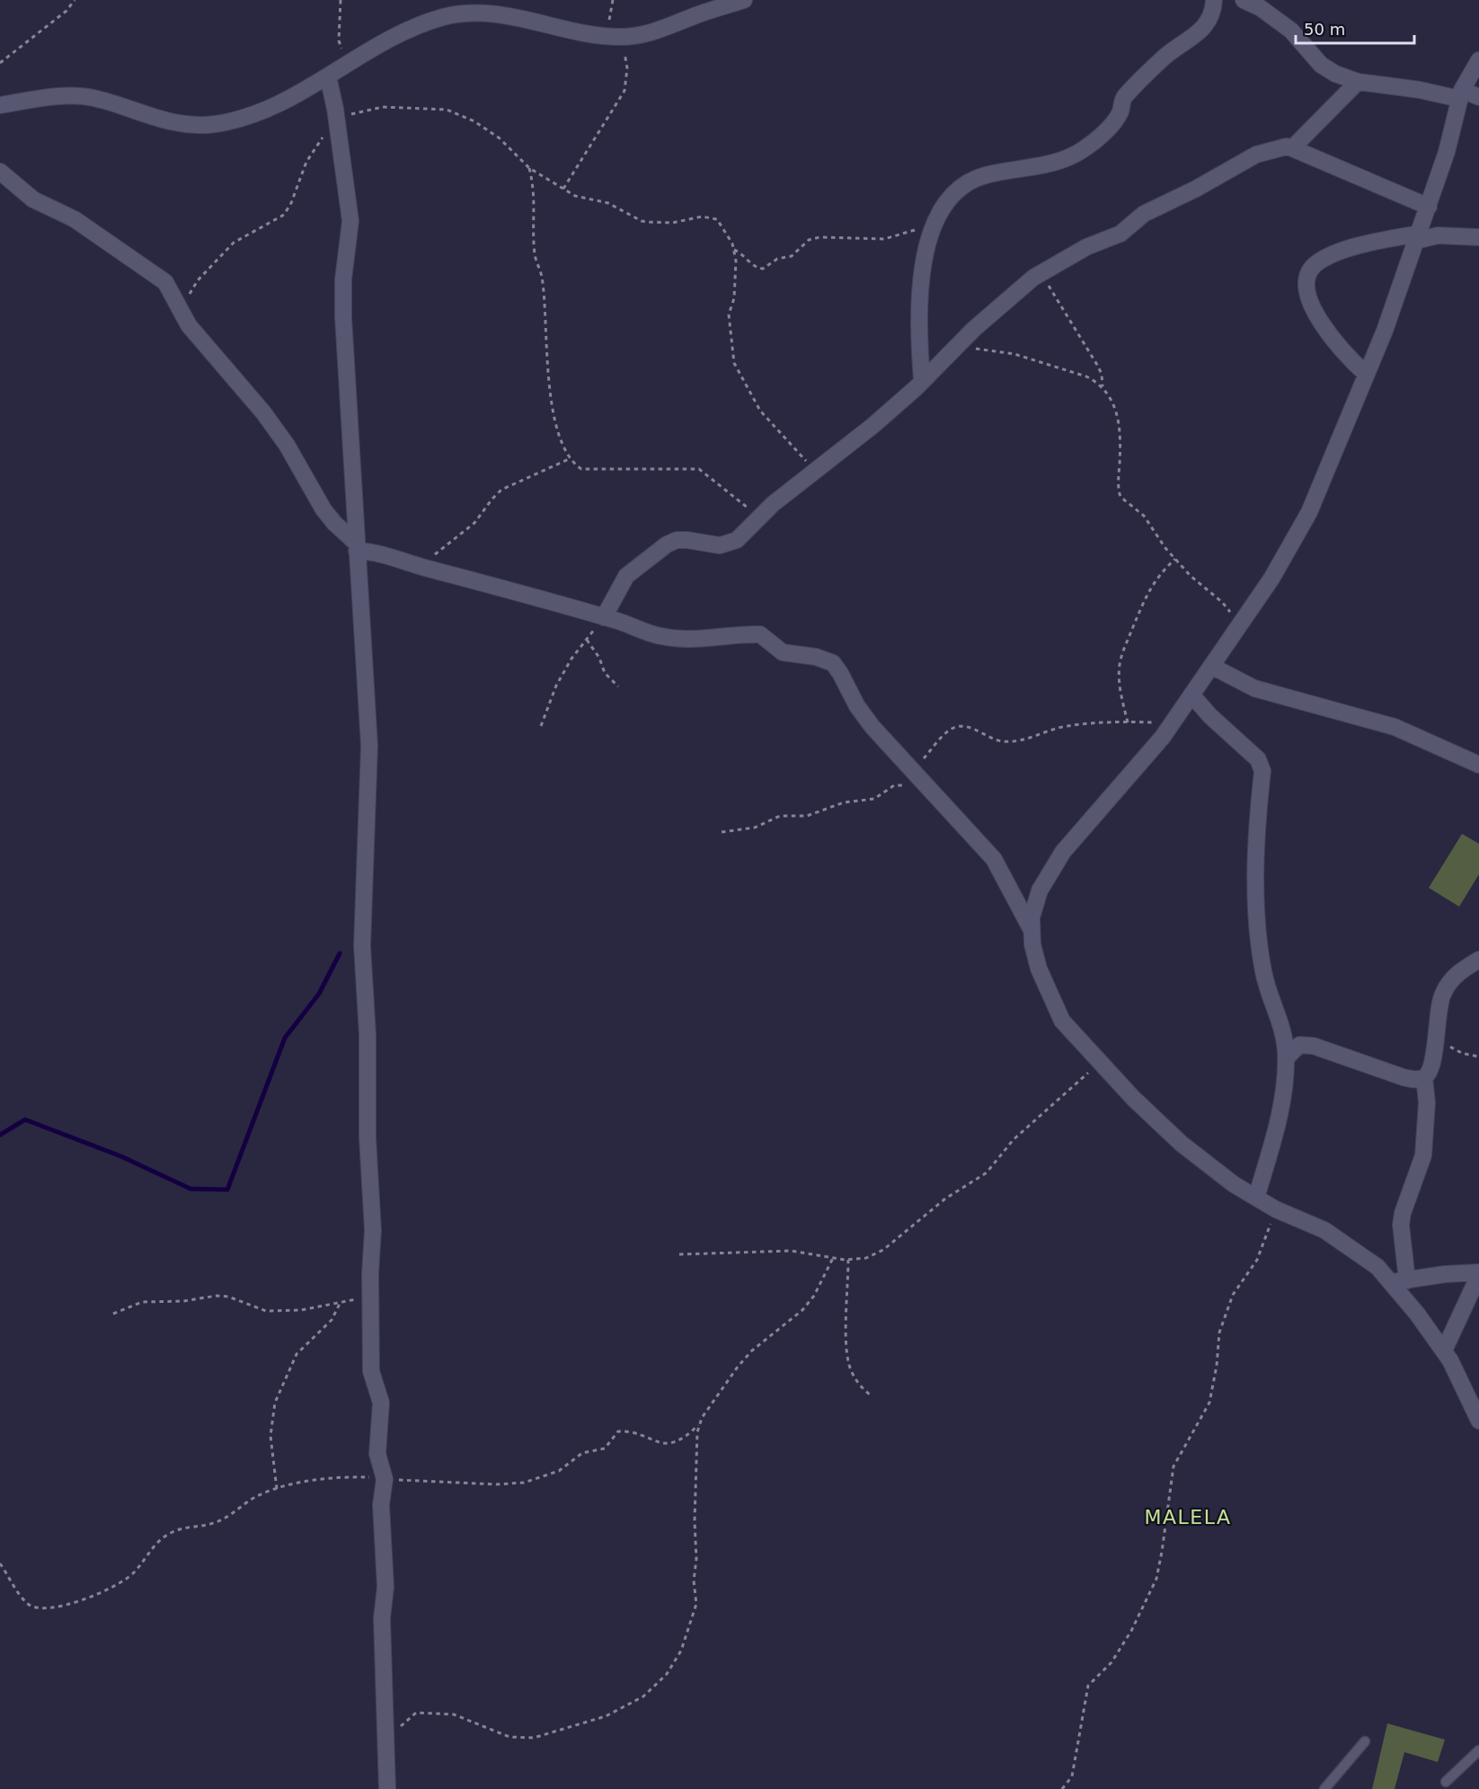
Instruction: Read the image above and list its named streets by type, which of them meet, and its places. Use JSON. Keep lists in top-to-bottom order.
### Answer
{
  "districts": ["MALELA"],
  "scale_bar": "50 m"
}
